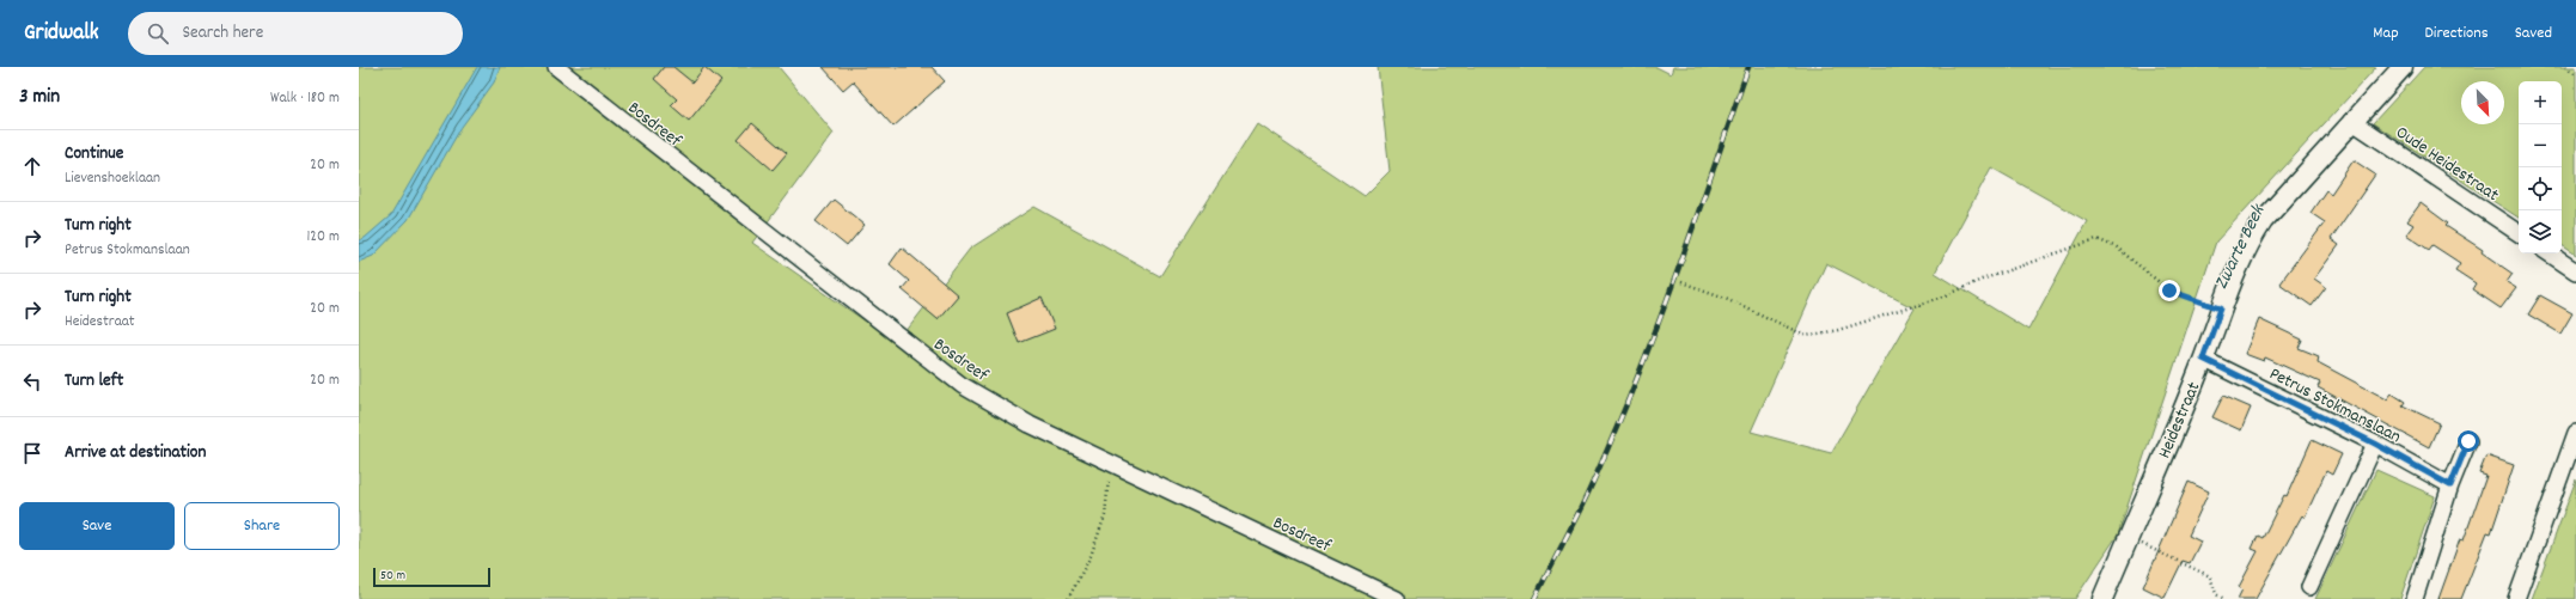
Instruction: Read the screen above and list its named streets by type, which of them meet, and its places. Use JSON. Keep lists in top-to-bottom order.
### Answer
{
  "streets": {
    "street": [
      "Bosdreef",
      "Oude Heidestraat",
      "Petrus Stokmanslaan",
      "Heidestraat"
    ]
  },
  "crossings": [
    ["Oude Heidestraat", "Heidestraat"],
    ["Petrus Stokmanslaan", "Heidestraat"]
  ],
  "water": ["Zwarte Beek"],
  "scale_bar": "50 m",
  "north": "bottom right",
  "page": {
    "header": "Gridwalk",
    "search": "Search here",
    "nav": ["Map", "Directions", "Saved"],
    "heading": ["3 min", "Walk · 180 m"],
    "map_buttons": ["+", "−"],
    "list": [
      ["Continue", "Lievenshoeklaan", "20 m"],
      ["Turn right", "Petrus Stokmanslaan", "120 m"],
      ["Turn right", "Heidestraat", "20 m"],
      ["Turn left", "20 m"],
      "Arrive at destination"
    ],
    "buttons": ["Save", "Share"],
    "scale": "50 m"
  }
}
